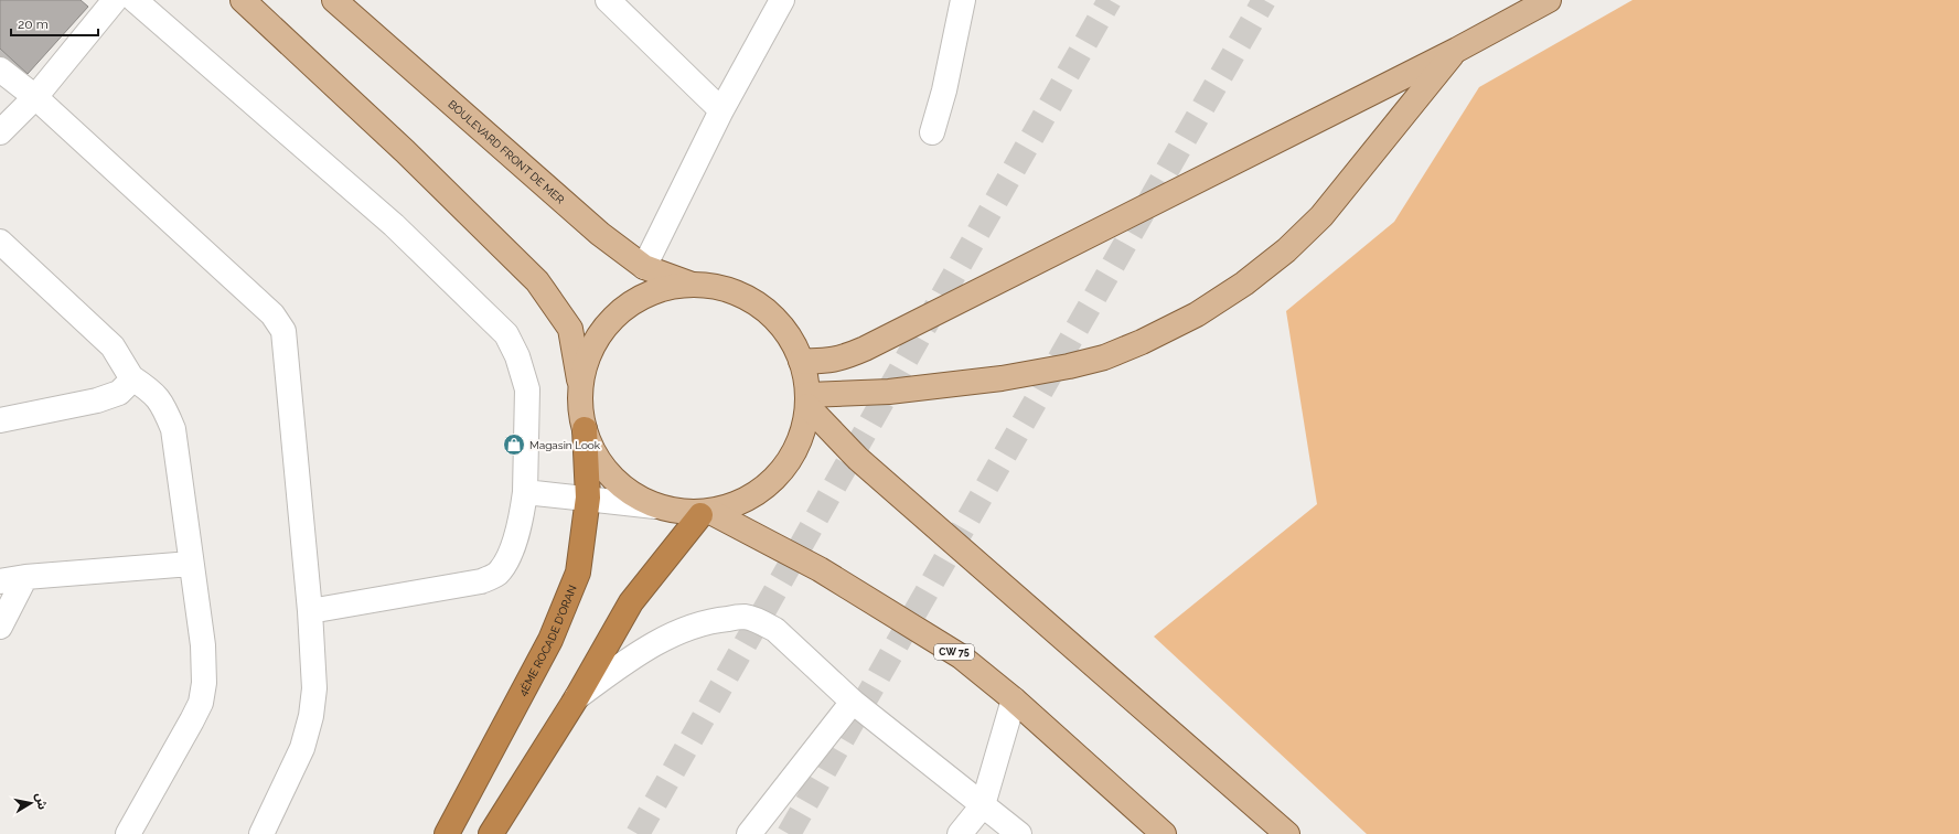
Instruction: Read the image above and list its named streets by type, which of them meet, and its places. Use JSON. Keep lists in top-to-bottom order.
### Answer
{
  "streets": {
    "highway": ["4ÈME ROCADE D'ORAN"],
    "main road": ["BOULEVARD FRONT DE MER", "CW 75"]
  },
  "places": {
    "shop": ["Magasin Look"]
  },
  "scale_bar": "20 m",
  "north": "right"
}
